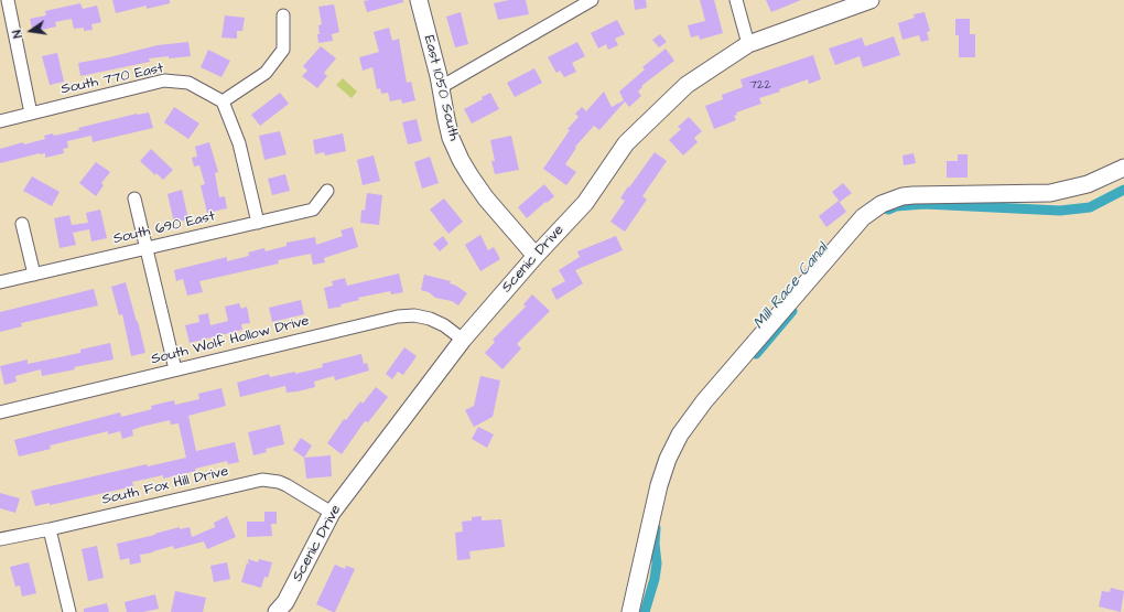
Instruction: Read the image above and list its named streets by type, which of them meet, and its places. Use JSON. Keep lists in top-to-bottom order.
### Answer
{
  "streets": {
    "street": [
      "South 770 East",
      "East 1050 South",
      "South 690 East",
      "Scenic Drive",
      "South Wolf Hollow Drive",
      "South Fox Hill Drive"
    ]
  },
  "crossings": [
    ["East 1050 South", "Scenic Drive"],
    ["Scenic Drive", "South Wolf Hollow Drive"],
    ["Scenic Drive", "South Fox Hill Drive"]
  ],
  "water": ["Mill Race Canal"],
  "house_numbers": ["722"],
  "north": "left"
}
